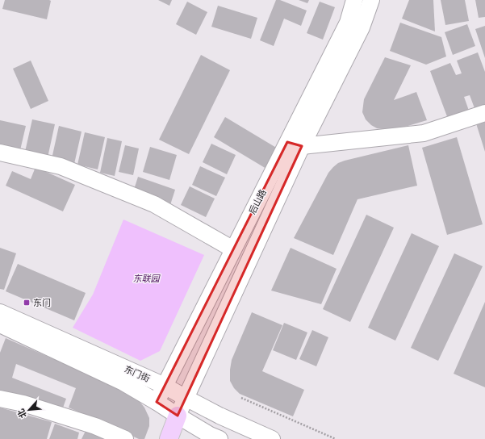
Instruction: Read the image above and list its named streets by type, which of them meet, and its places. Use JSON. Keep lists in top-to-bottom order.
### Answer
{
  "streets": {
    "street": ["后山路", "东门街"]
  },
  "crossings": [
    ["后山路", "东门街"]
  ],
  "parks": ["东联园"],
  "places": {
    "transit": ["东门"]
  },
  "north": "bottom left"
}
